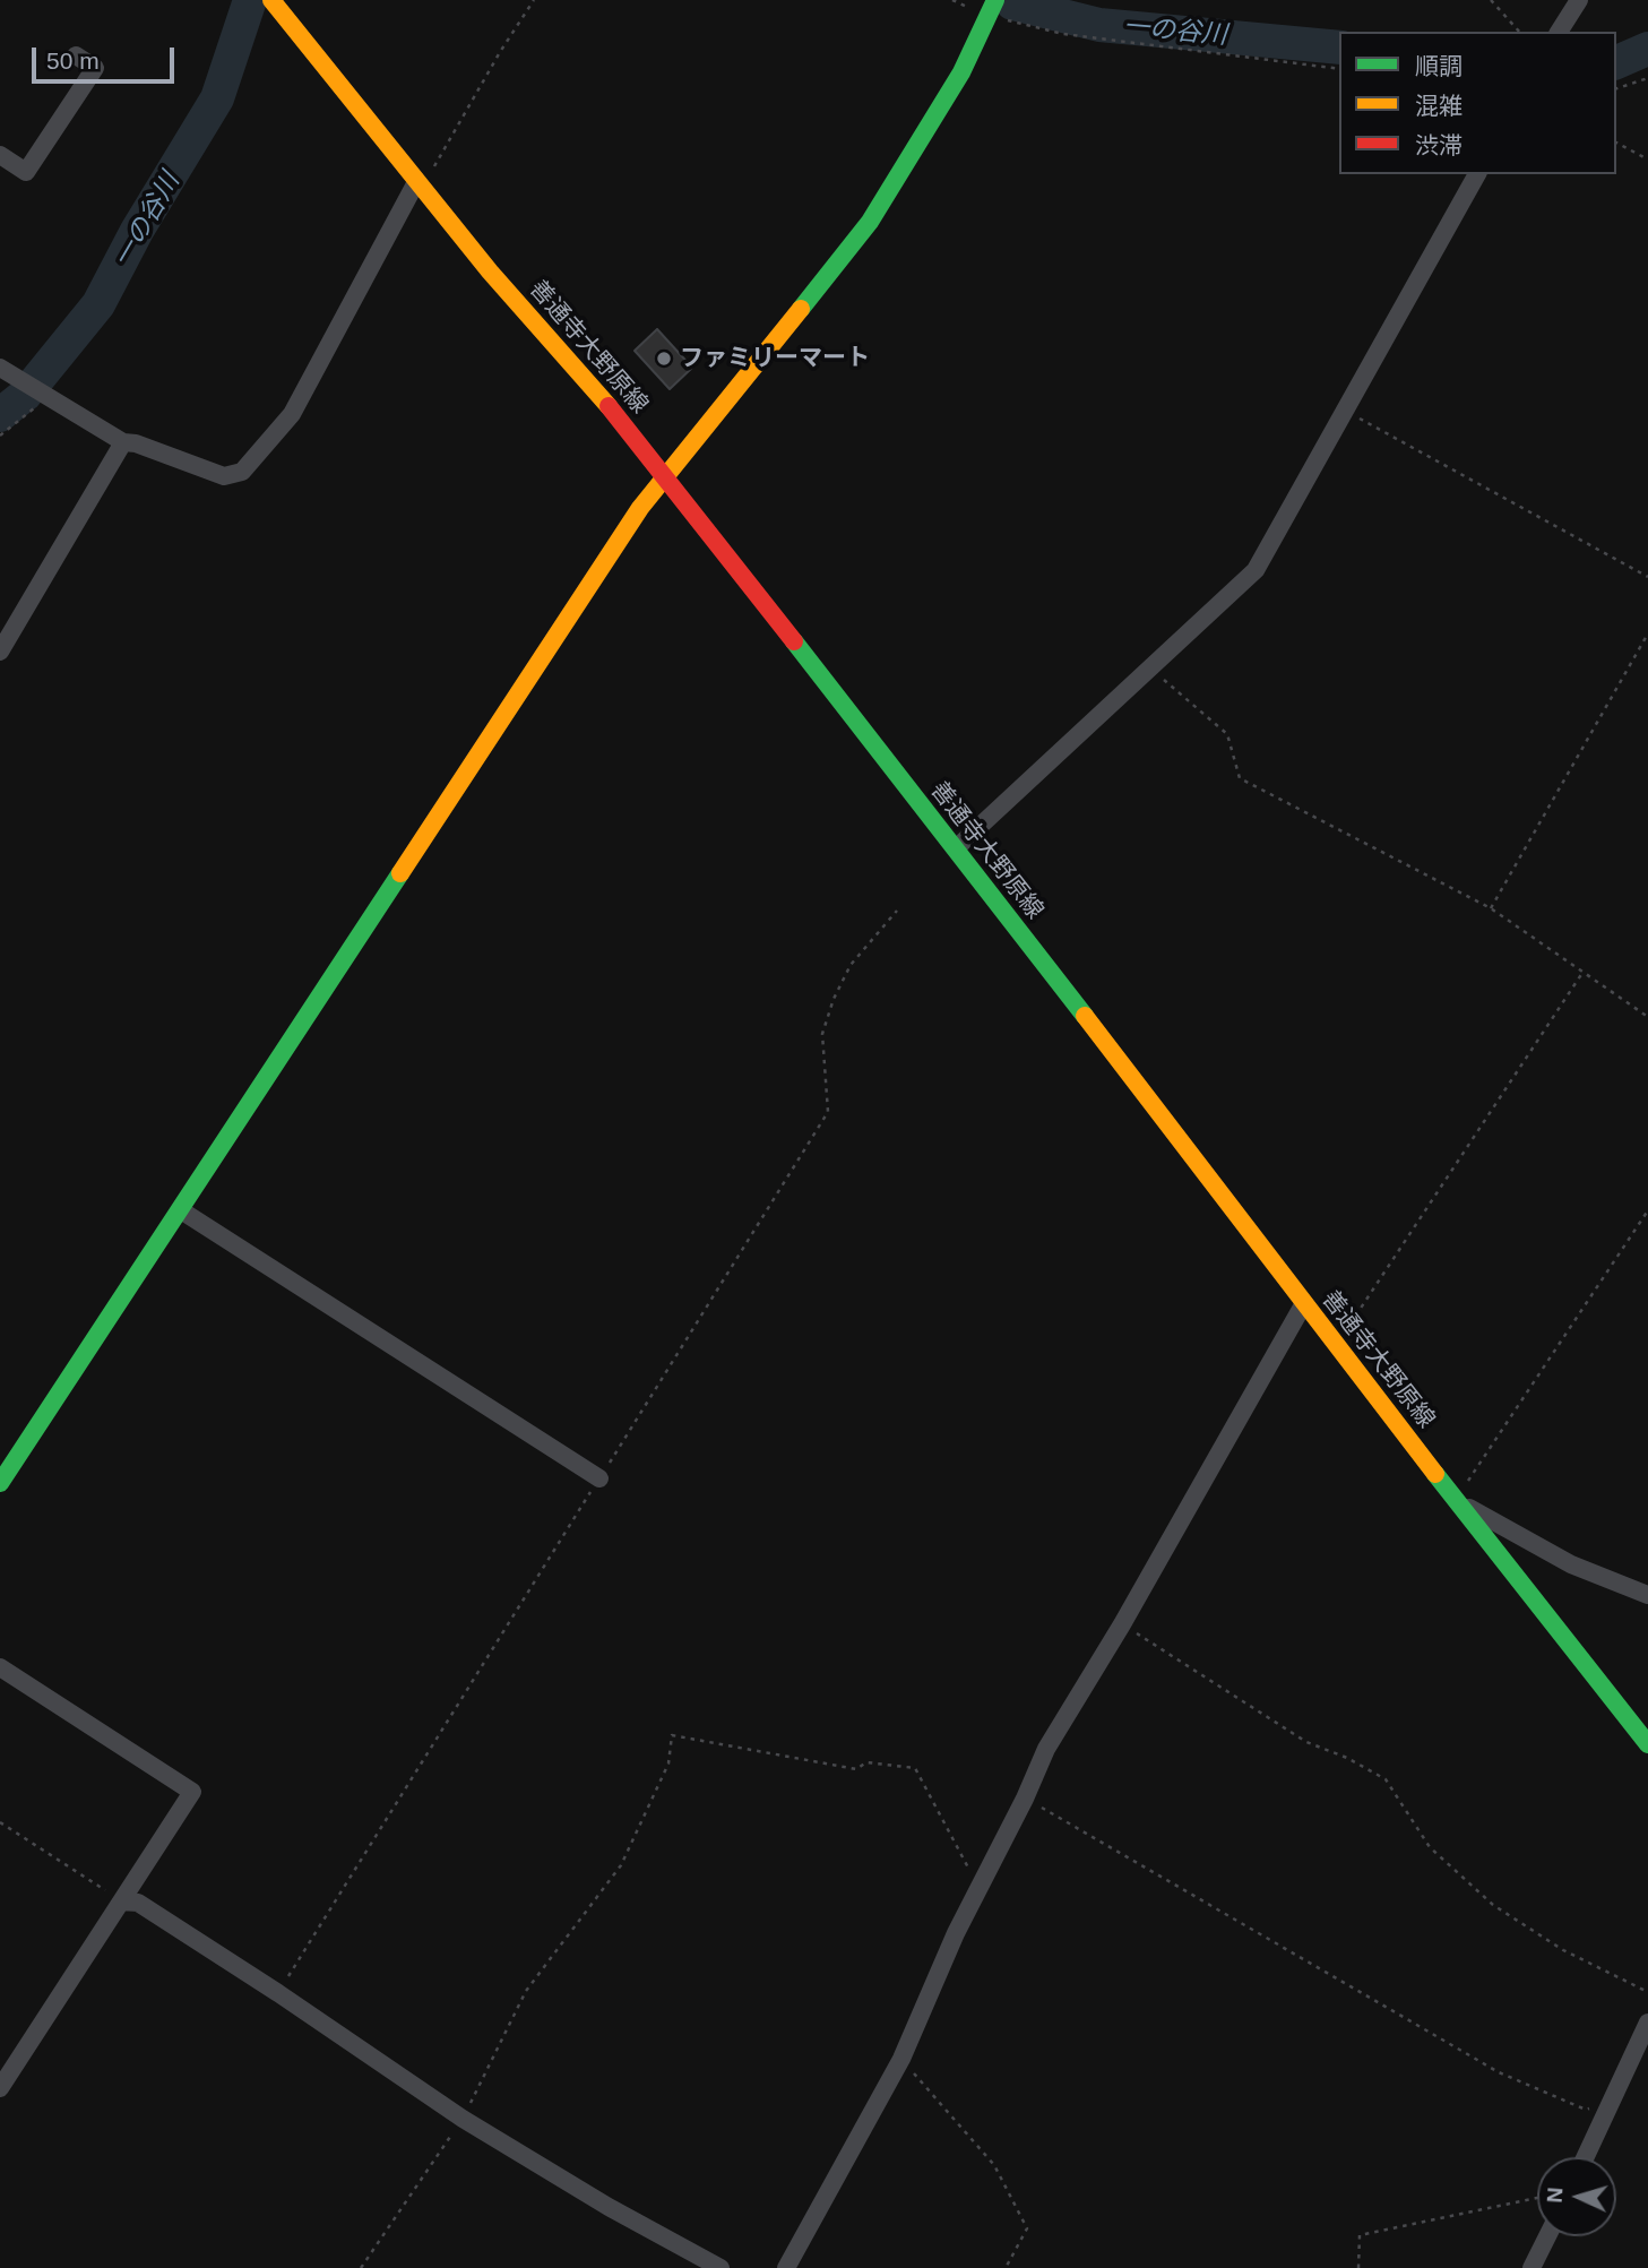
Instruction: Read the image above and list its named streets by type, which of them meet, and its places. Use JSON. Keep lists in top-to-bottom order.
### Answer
{
  "streets": {
    "main road": ["善通寺大野原線"]
  },
  "water": ["一の谷川"],
  "places": ["ファミリーマート"],
  "legend": ["順調", "混雑", "渋滞"],
  "scale_bar": "50 m",
  "north": "left"
}
